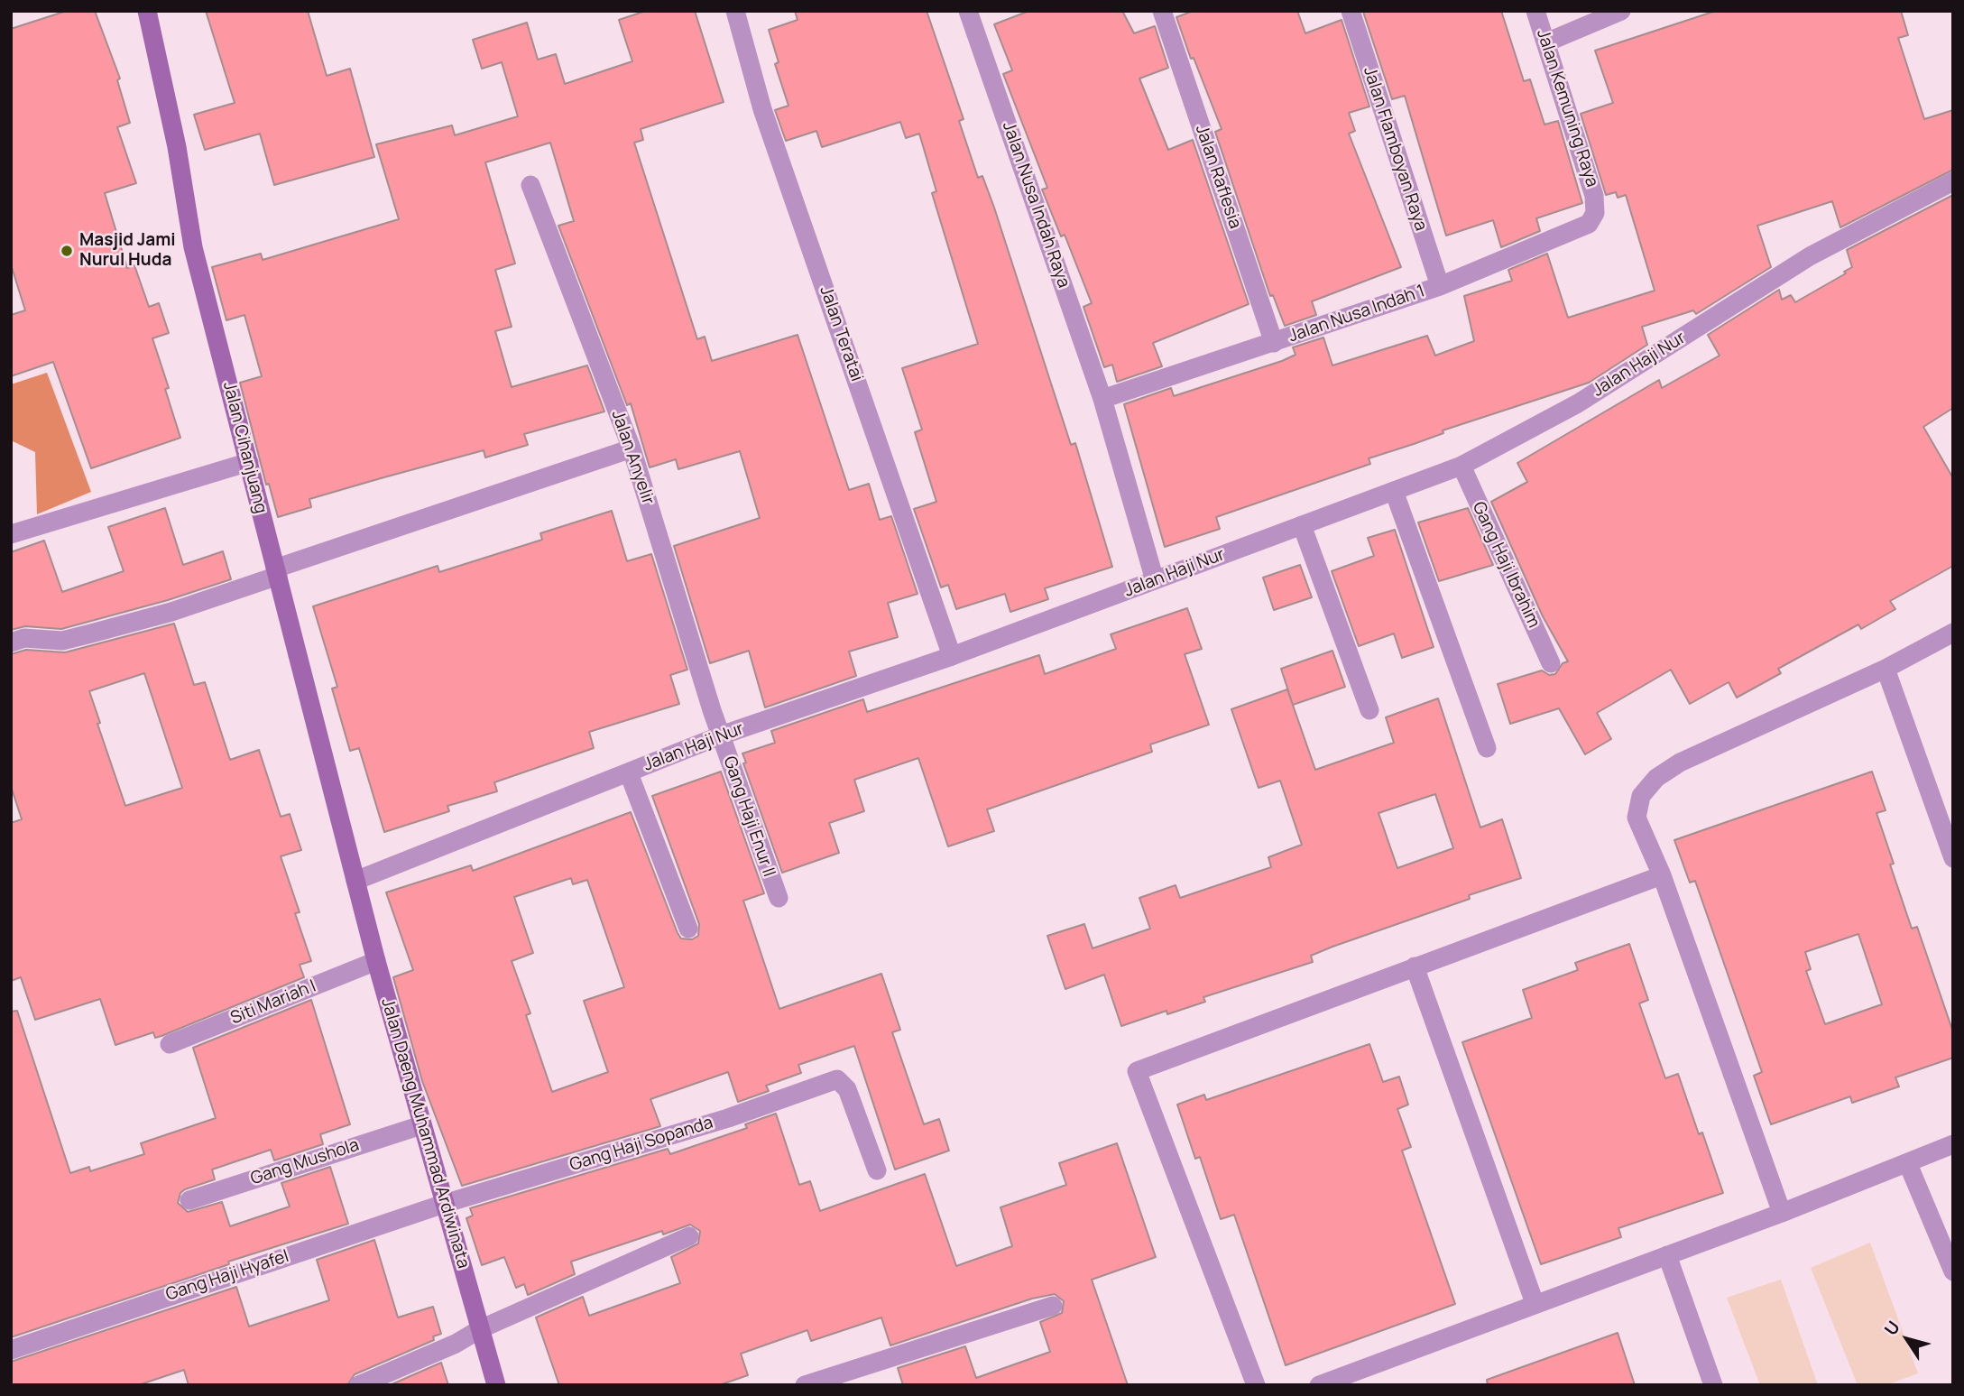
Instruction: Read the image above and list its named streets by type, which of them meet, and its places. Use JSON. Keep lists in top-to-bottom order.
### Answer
{
  "streets": {
    "main road": ["Jalan Cihanjuang", "Jalan Daeng Muhammad Ardiwinata"],
    "street": [
      "Jalan Kemuning Raya",
      "Jalan Flamboyan Raya",
      "Jalan Raflesia",
      "Jalan Nusa Indah Raya",
      "Jalan Nusa Indah 1",
      "Jalan Teratai",
      "Jalan Haji Nur",
      "Jalan Anyelir",
      "Gang Haji Ibrahim",
      "Gang Haji Enur II",
      "Siti Mariah I",
      "Gang Haji Sopanda",
      "Gang Mushola",
      "Gang Haji Hyafel"
    ]
  },
  "crossings": [
    ["Jalan Kemuning Raya", "Jalan Nusa Indah 1"],
    ["Jalan Flamboyan Raya", "Jalan Nusa Indah 1"],
    ["Jalan Raflesia", "Jalan Nusa Indah 1"],
    ["Jalan Nusa Indah Raya", "Jalan Nusa Indah 1"],
    ["Jalan Teratai", "Jalan Haji Nur"],
    ["Jalan Haji Nur", "Jalan Cihanjuang"],
    ["Jalan Haji Nur", "Jalan Anyelir"],
    ["Jalan Haji Nur", "Gang Haji Ibrahim"],
    ["Jalan Haji Nur", "Gang Haji Enur II"],
    ["Jalan Haji Nur", "Jalan Daeng Muhammad Ardiwinata"],
    ["Jalan Cihanjuang", "Jalan Daeng Muhammad Ardiwinata"],
    ["Jalan Anyelir", "Gang Haji Enur II"],
    ["Siti Mariah I", "Jalan Daeng Muhammad Ardiwinata"],
    ["Jalan Daeng Muhammad Ardiwinata", "Gang Haji Sopanda"],
    ["Jalan Daeng Muhammad Ardiwinata", "Gang Mushola"],
    ["Jalan Daeng Muhammad Ardiwinata", "Gang Haji Hyafel"],
    ["Gang Haji Sopanda", "Gang Haji Hyafel"]
  ],
  "places": ["Masjid Jami Nurul Huda"],
  "north": "top left"
}
